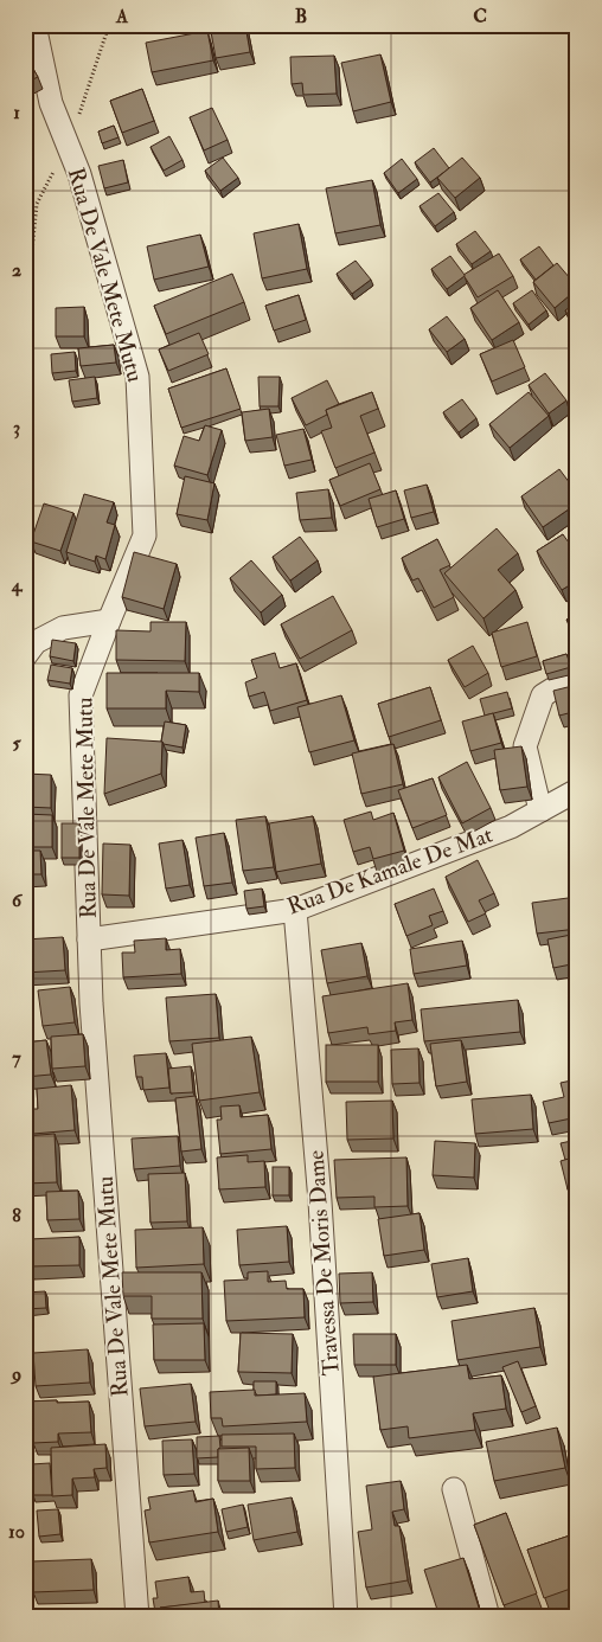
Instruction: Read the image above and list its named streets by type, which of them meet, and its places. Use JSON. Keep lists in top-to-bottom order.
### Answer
{
  "streets": {
    "street": ["Rua De Vale Mete Mutu", "Rua De Kamale De Mat", "Travessa De Moris Dame"]
  },
  "crossings": [
    ["Rua De Vale Mete Mutu", "Rua De Kamale De Mat"],
    ["Rua De Kamale De Mat", "Travessa De Moris Dame"]
  ],
  "grid": {
    "columns": ["A", "B", "C"],
    "rows": [
      "1",
      "2",
      "3",
      "4",
      "5",
      "6",
      "7",
      "8",
      "9",
      "10"
    ]
  }
}
